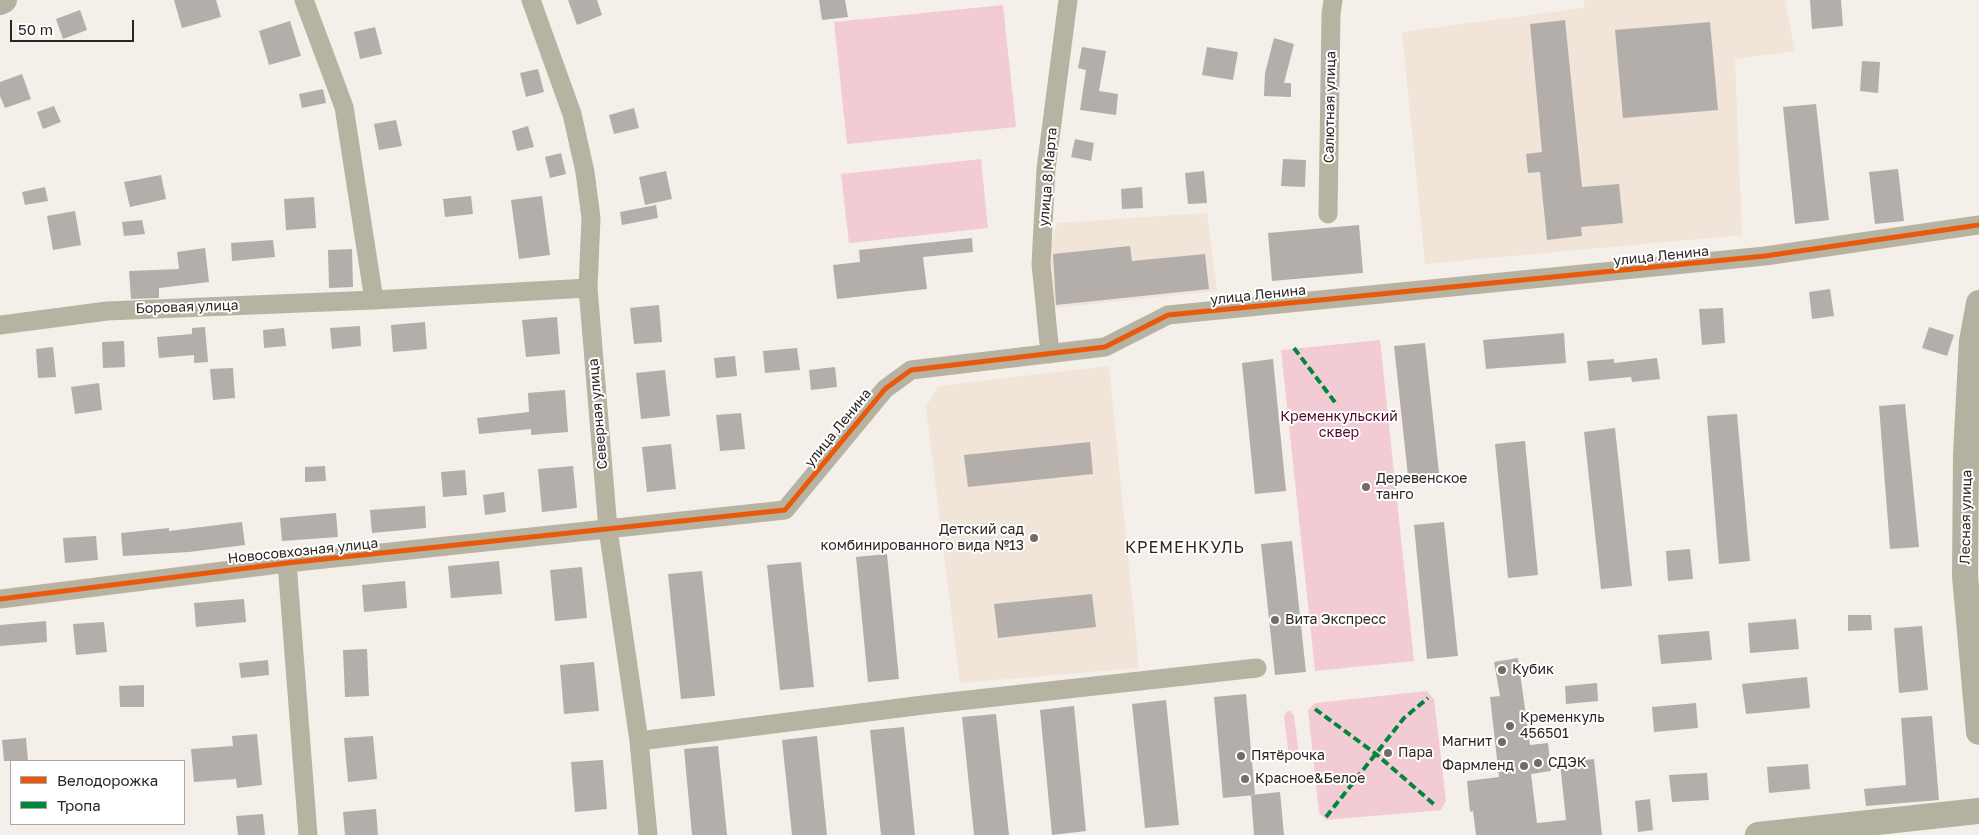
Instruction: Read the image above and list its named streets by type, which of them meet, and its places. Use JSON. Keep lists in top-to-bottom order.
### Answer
{
  "streets": {
    "street": [
      "Салютная улица",
      "улица 8 Марта",
      "улица Ленина",
      "Боровая улица",
      "Северная улица",
      "Лесная улица",
      "Новосовхозная улица"
    ]
  },
  "crossings": [
    ["улица 8 Марта", "улица Ленина"],
    ["улица Ленина", "Северная улица"],
    ["улица Ленина", "Новосовхозная улица"],
    ["Боровая улица", "Северная улица"],
    ["Северная улица", "Новосовхозная улица"]
  ],
  "districts": ["КРЕМЕНКУЛЬ"],
  "parks": ["Кременкульский сквер"],
  "places": [
    "Деревенское танго",
    "Детский сад комбинированного вида №13",
    "Вита Экспресс",
    "Кубик",
    "Кременкуль 456501",
    "Магнит",
    "Пара",
    "Пятёрочка",
    "СДЭК",
    "Фармленд",
    "Красное&Белое"
  ],
  "legend": ["Велодорожка", "Тропа"],
  "scale_bar": "50 m"
}
